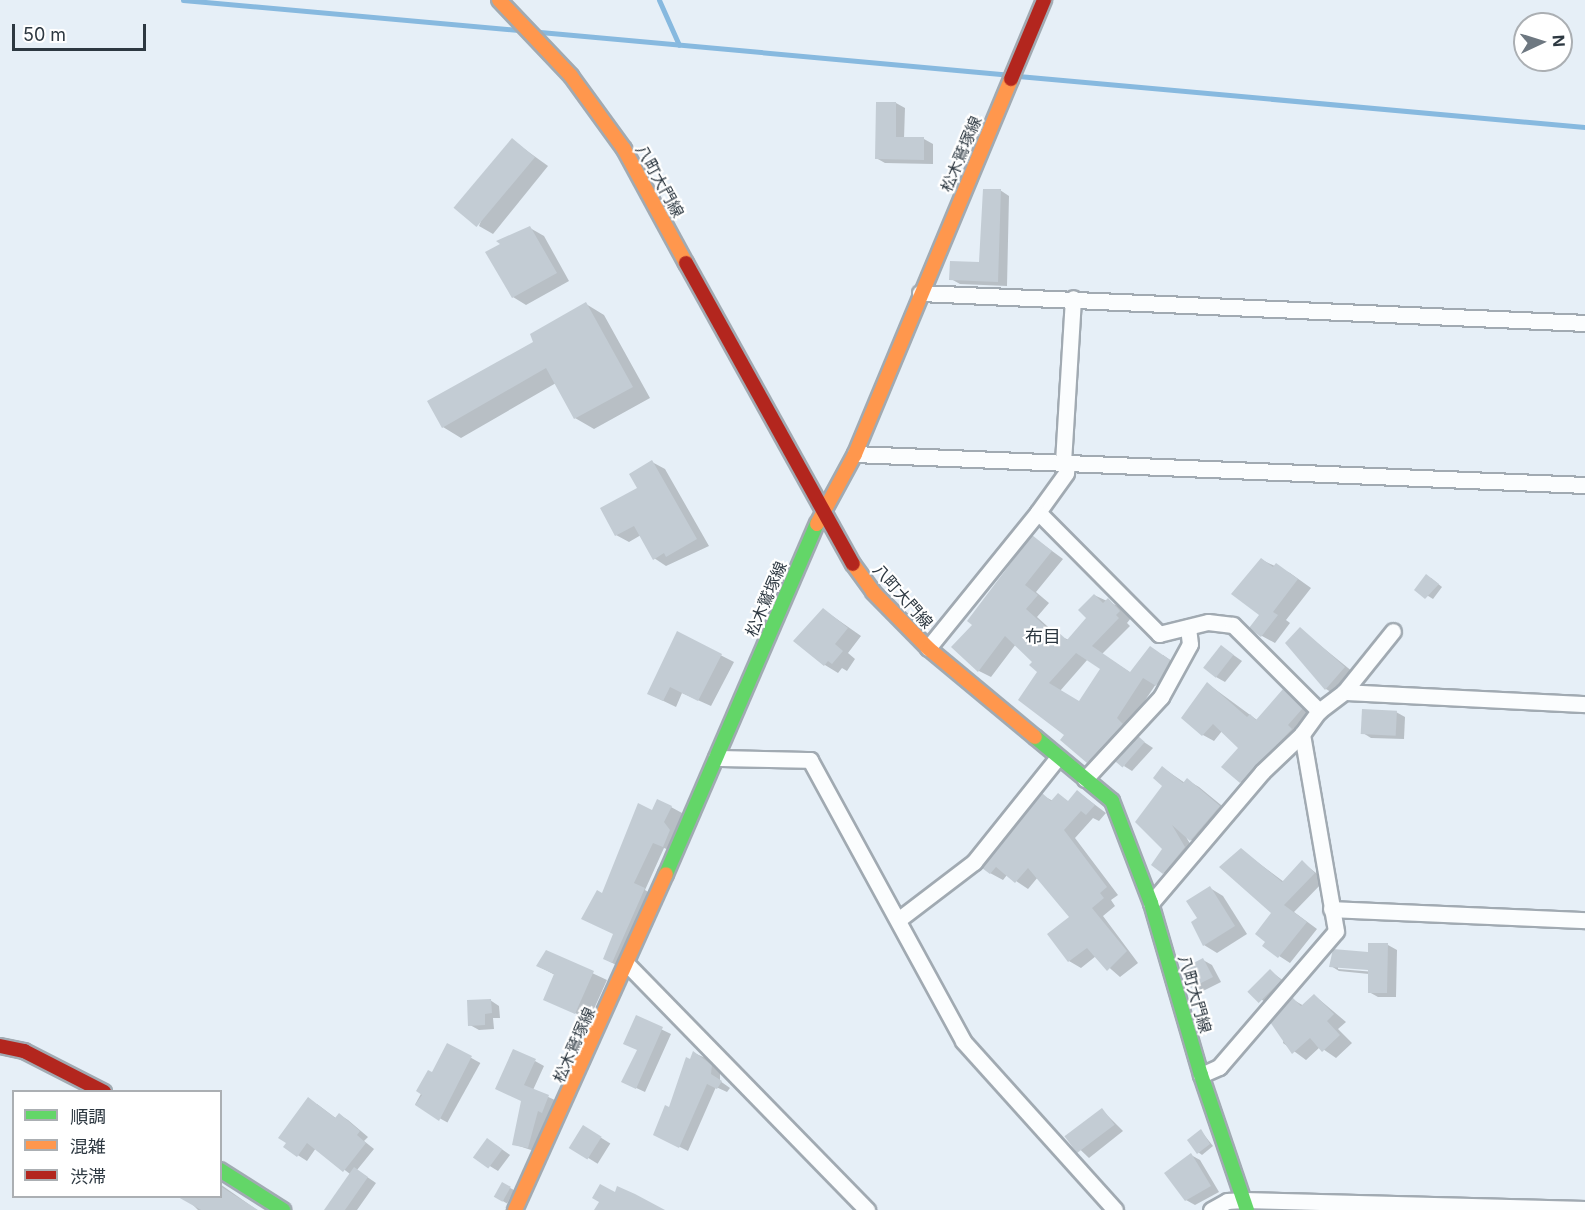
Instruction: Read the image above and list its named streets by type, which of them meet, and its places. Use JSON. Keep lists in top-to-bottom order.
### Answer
{
  "streets": {
    "main road": ["松木鷲塚線", "八町大門線"]
  },
  "crossings": [
    ["松木鷲塚線", "八町大門線"]
  ],
  "districts": ["布目"],
  "legend": ["順調", "混雑", "渋滞"],
  "scale_bar": "50 m",
  "north": "right"
}
